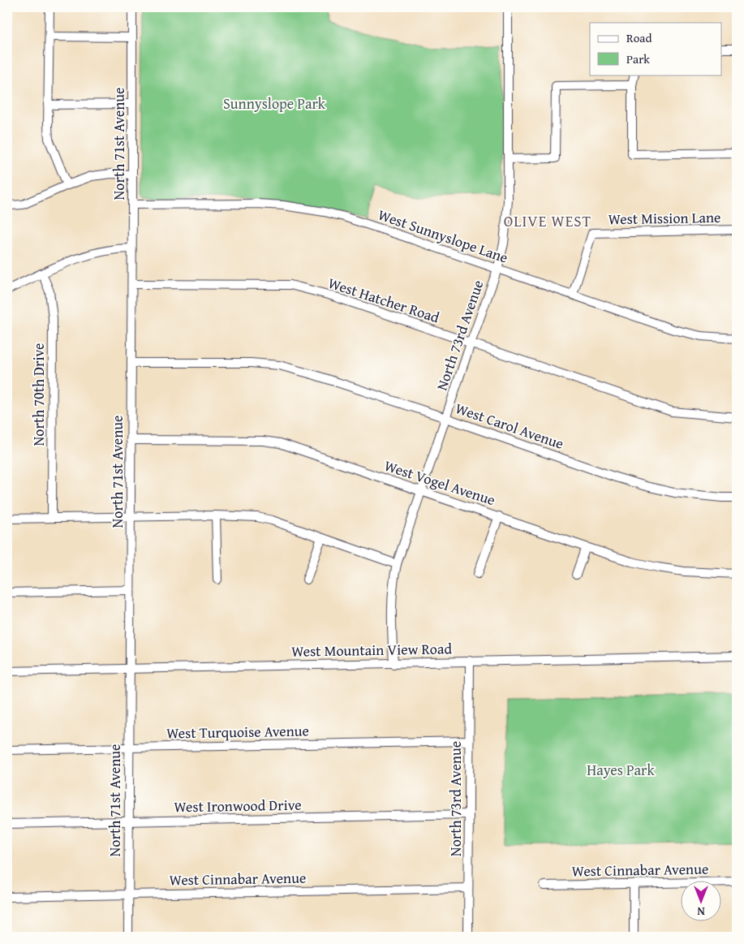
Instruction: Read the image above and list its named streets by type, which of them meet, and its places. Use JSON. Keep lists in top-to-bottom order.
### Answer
{
  "streets": {
    "street": [
      "North 71st Avenue",
      "West Mission Lane",
      "West Sunnyslope Lane",
      "West Hatcher Road",
      "North 73rd Avenue",
      "North 70th Drive",
      "West Carol Avenue",
      "West Vogel Avenue",
      "West Mountain View Road",
      "West Turquoise Avenue",
      "West Ironwood Drive",
      "West Cinnabar Avenue"
    ]
  },
  "crossings": [
    ["North 71st Avenue", "West Sunnyslope Lane"],
    ["North 71st Avenue", "West Hatcher Road"],
    ["North 71st Avenue", "West Carol Avenue"],
    ["North 71st Avenue", "West Vogel Avenue"],
    ["North 71st Avenue", "West Mountain View Road"],
    ["North 71st Avenue", "West Turquoise Avenue"],
    ["North 71st Avenue", "West Ironwood Drive"],
    ["North 71st Avenue", "West Cinnabar Avenue"],
    ["West Mission Lane", "West Sunnyslope Lane"],
    ["West Sunnyslope Lane", "North 73rd Avenue"],
    ["West Hatcher Road", "North 73rd Avenue"],
    ["North 73rd Avenue", "West Carol Avenue"],
    ["North 73rd Avenue", "West Vogel Avenue"],
    ["North 73rd Avenue", "West Mountain View Road"],
    ["North 73rd Avenue", "West Turquoise Avenue"],
    ["North 73rd Avenue", "West Ironwood Drive"],
    ["North 73rd Avenue", "West Cinnabar Avenue"]
  ],
  "districts": ["OLIVE WEST"],
  "parks": ["Sunnyslope Park", "Hayes Park"],
  "legend": ["Road", "Park"],
  "north": "bottom"
}
